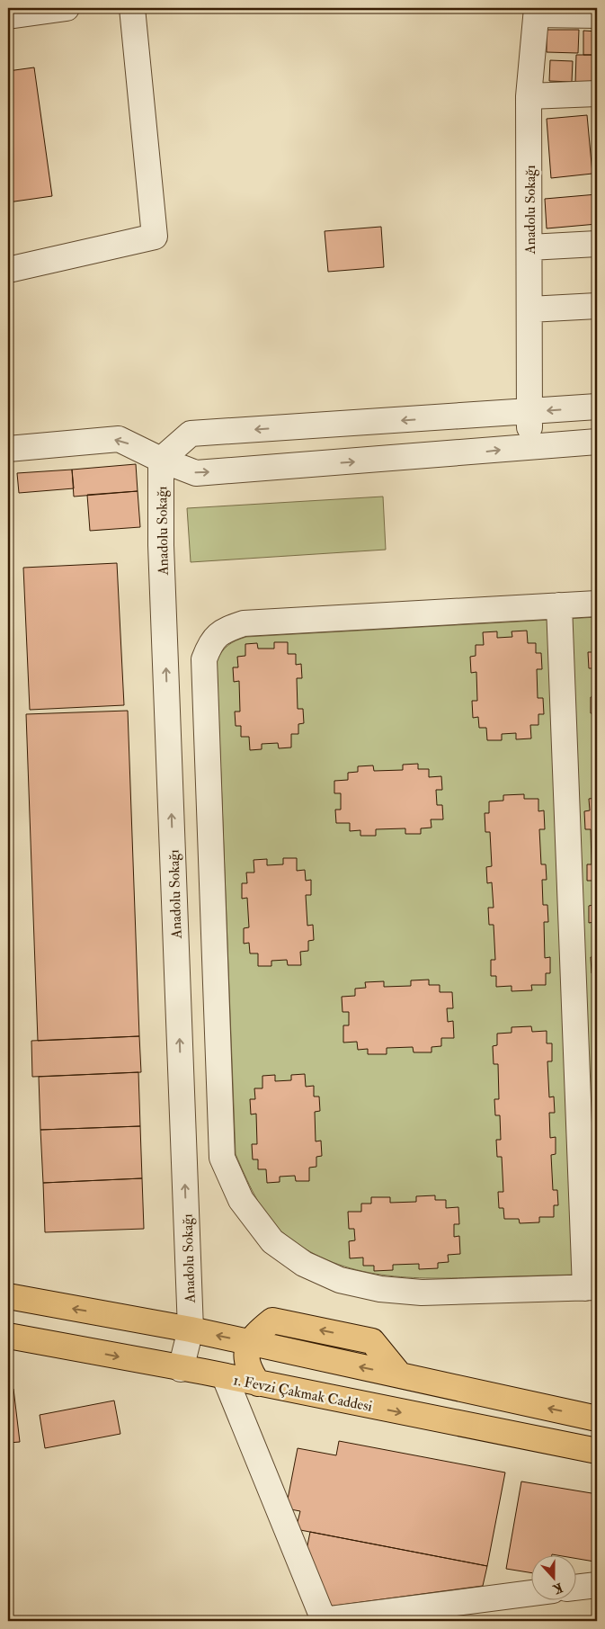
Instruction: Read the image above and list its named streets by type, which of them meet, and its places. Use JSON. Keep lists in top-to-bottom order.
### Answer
{
  "streets": {
    "main road": ["1. Fevzi Çakmak Caddesi"],
    "street": ["Anadolu Sokağı"]
  },
  "crossings": [
    ["Anadolu Sokağı", "1. Fevzi Çakmak Caddesi"]
  ],
  "north": "bottom"
}
